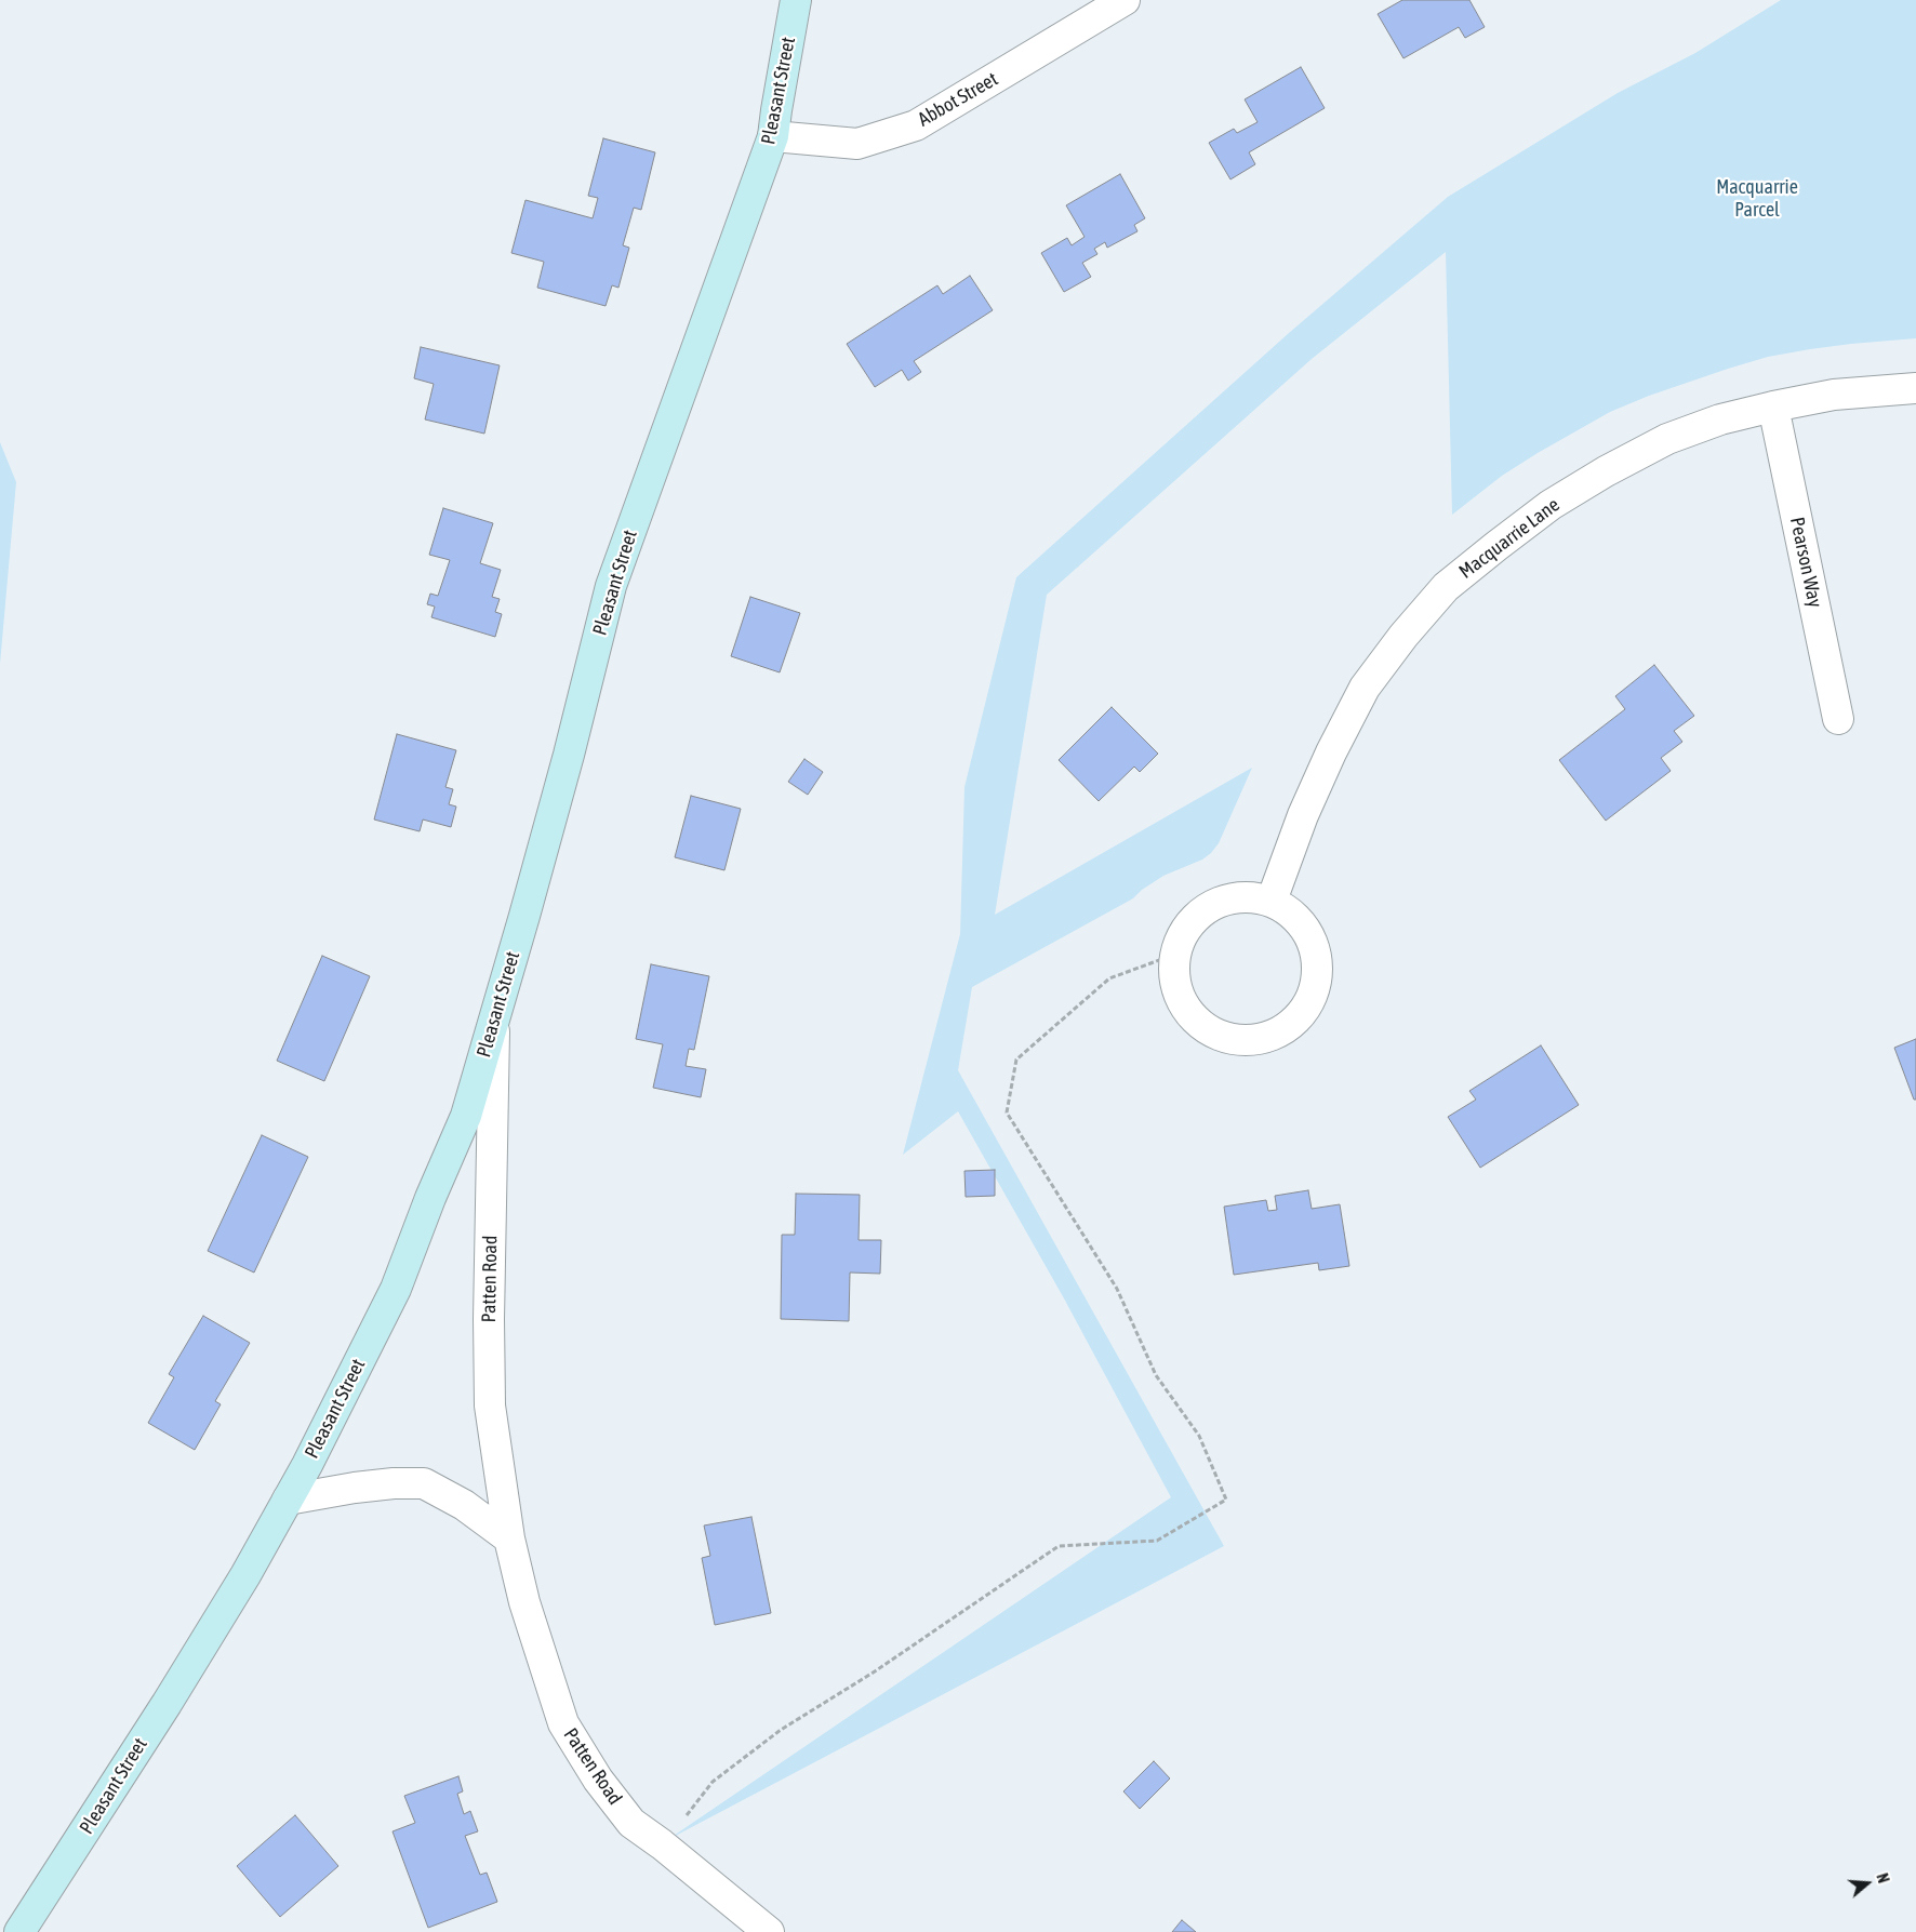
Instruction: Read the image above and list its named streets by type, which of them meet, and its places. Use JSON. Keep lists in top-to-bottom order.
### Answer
{
  "streets": {
    "main road": ["Pleasant Street"],
    "street": [
      "Abbot Street",
      "Macquarrie Lane",
      "Pearson Way",
      "Patten Road"
    ]
  },
  "crossings": [
    ["Pleasant Street", "Abbot Street"],
    ["Pleasant Street", "Patten Road"],
    ["Macquarrie Lane", "Pearson Way"]
  ],
  "parks": ["Macquarrie Parcel"],
  "north": "right"
}
